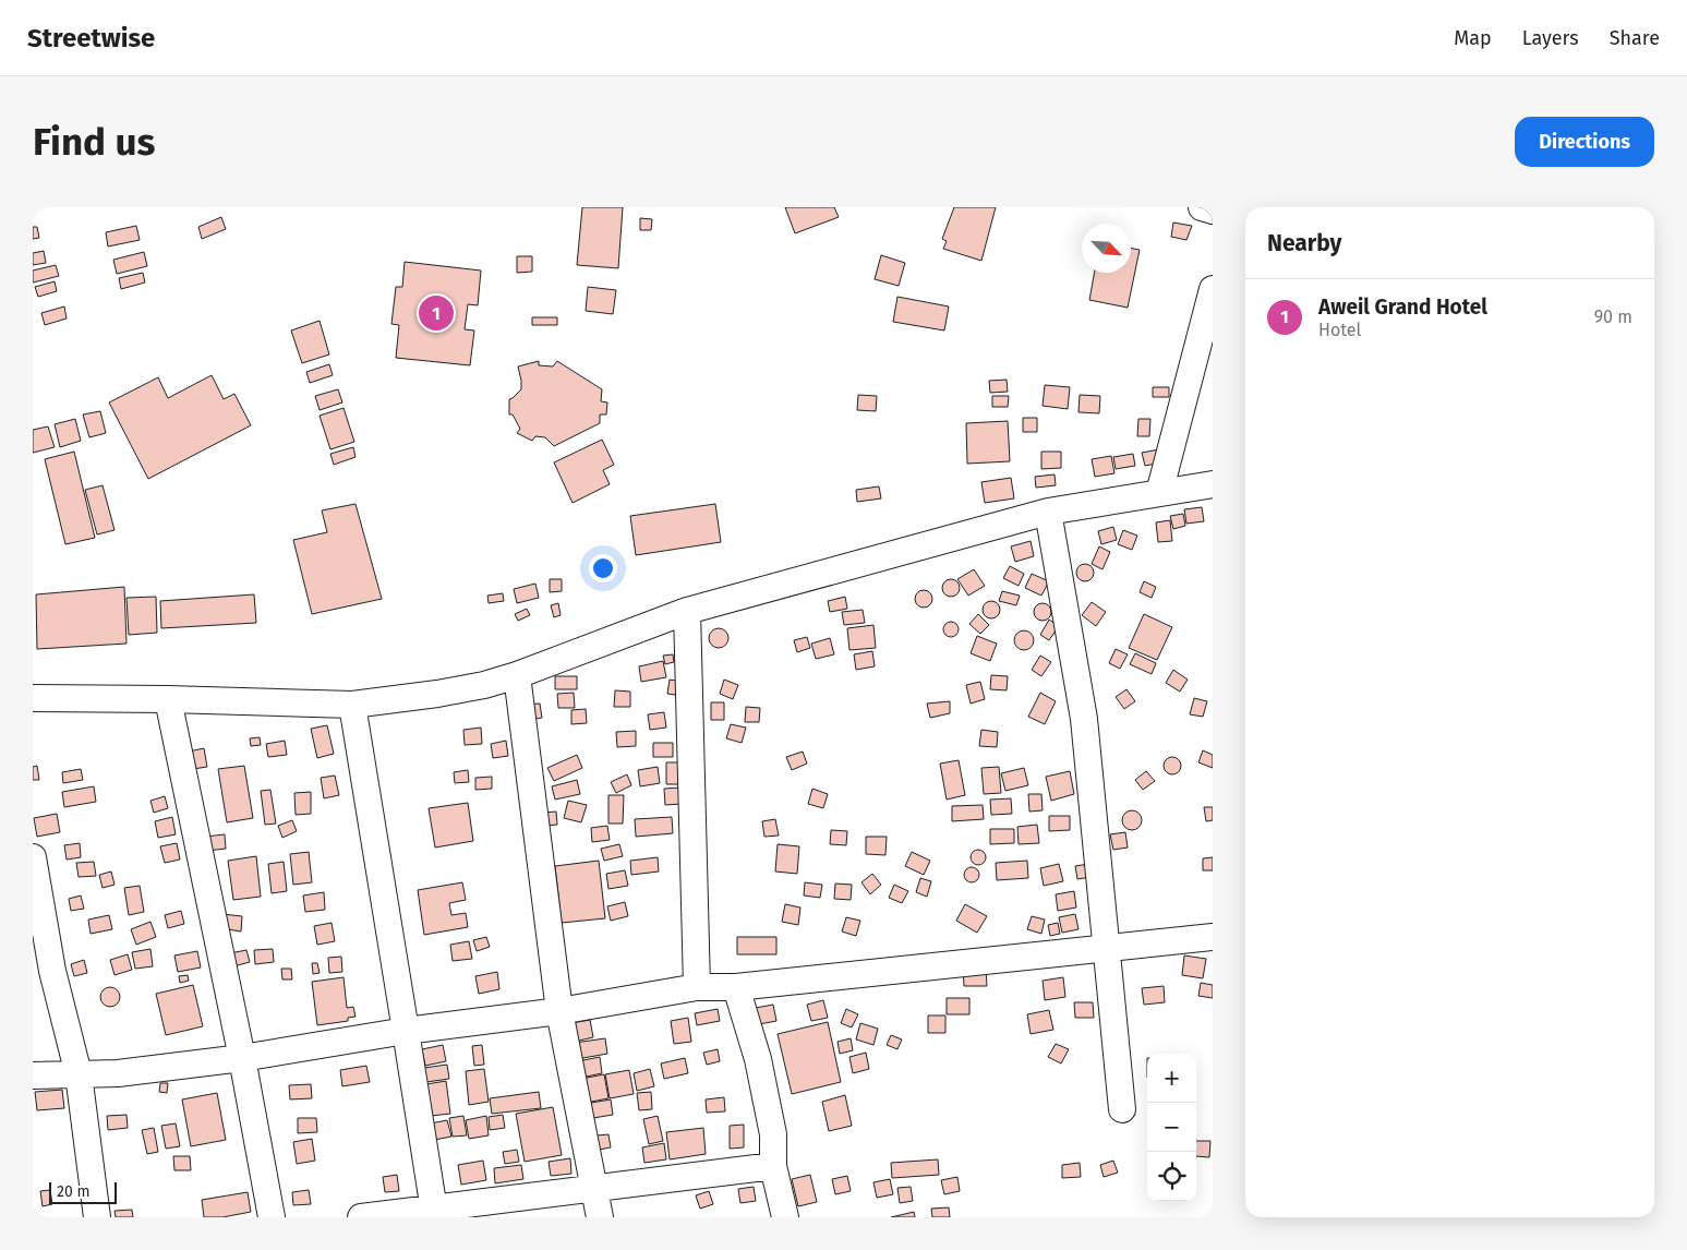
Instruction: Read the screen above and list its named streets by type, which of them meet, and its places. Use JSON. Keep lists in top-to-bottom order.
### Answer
{
  "scale_bar": "20 m",
  "north": "bottom right",
  "page": {
    "header": "Streetwise",
    "nav": ["Map", "Layers", "Share"],
    "buttons": "Directions",
    "title": "Find us",
    "heading": "Nearby",
    "list": [
      {
        "mark": "1",
        "name": "Aweil Grand Hotel",
        "note": "Hotel",
        "value": "90 m"
      }
    ],
    "pins": "1",
    "map_buttons": ["+", "−"],
    "scale": "20 m"
  }
}
